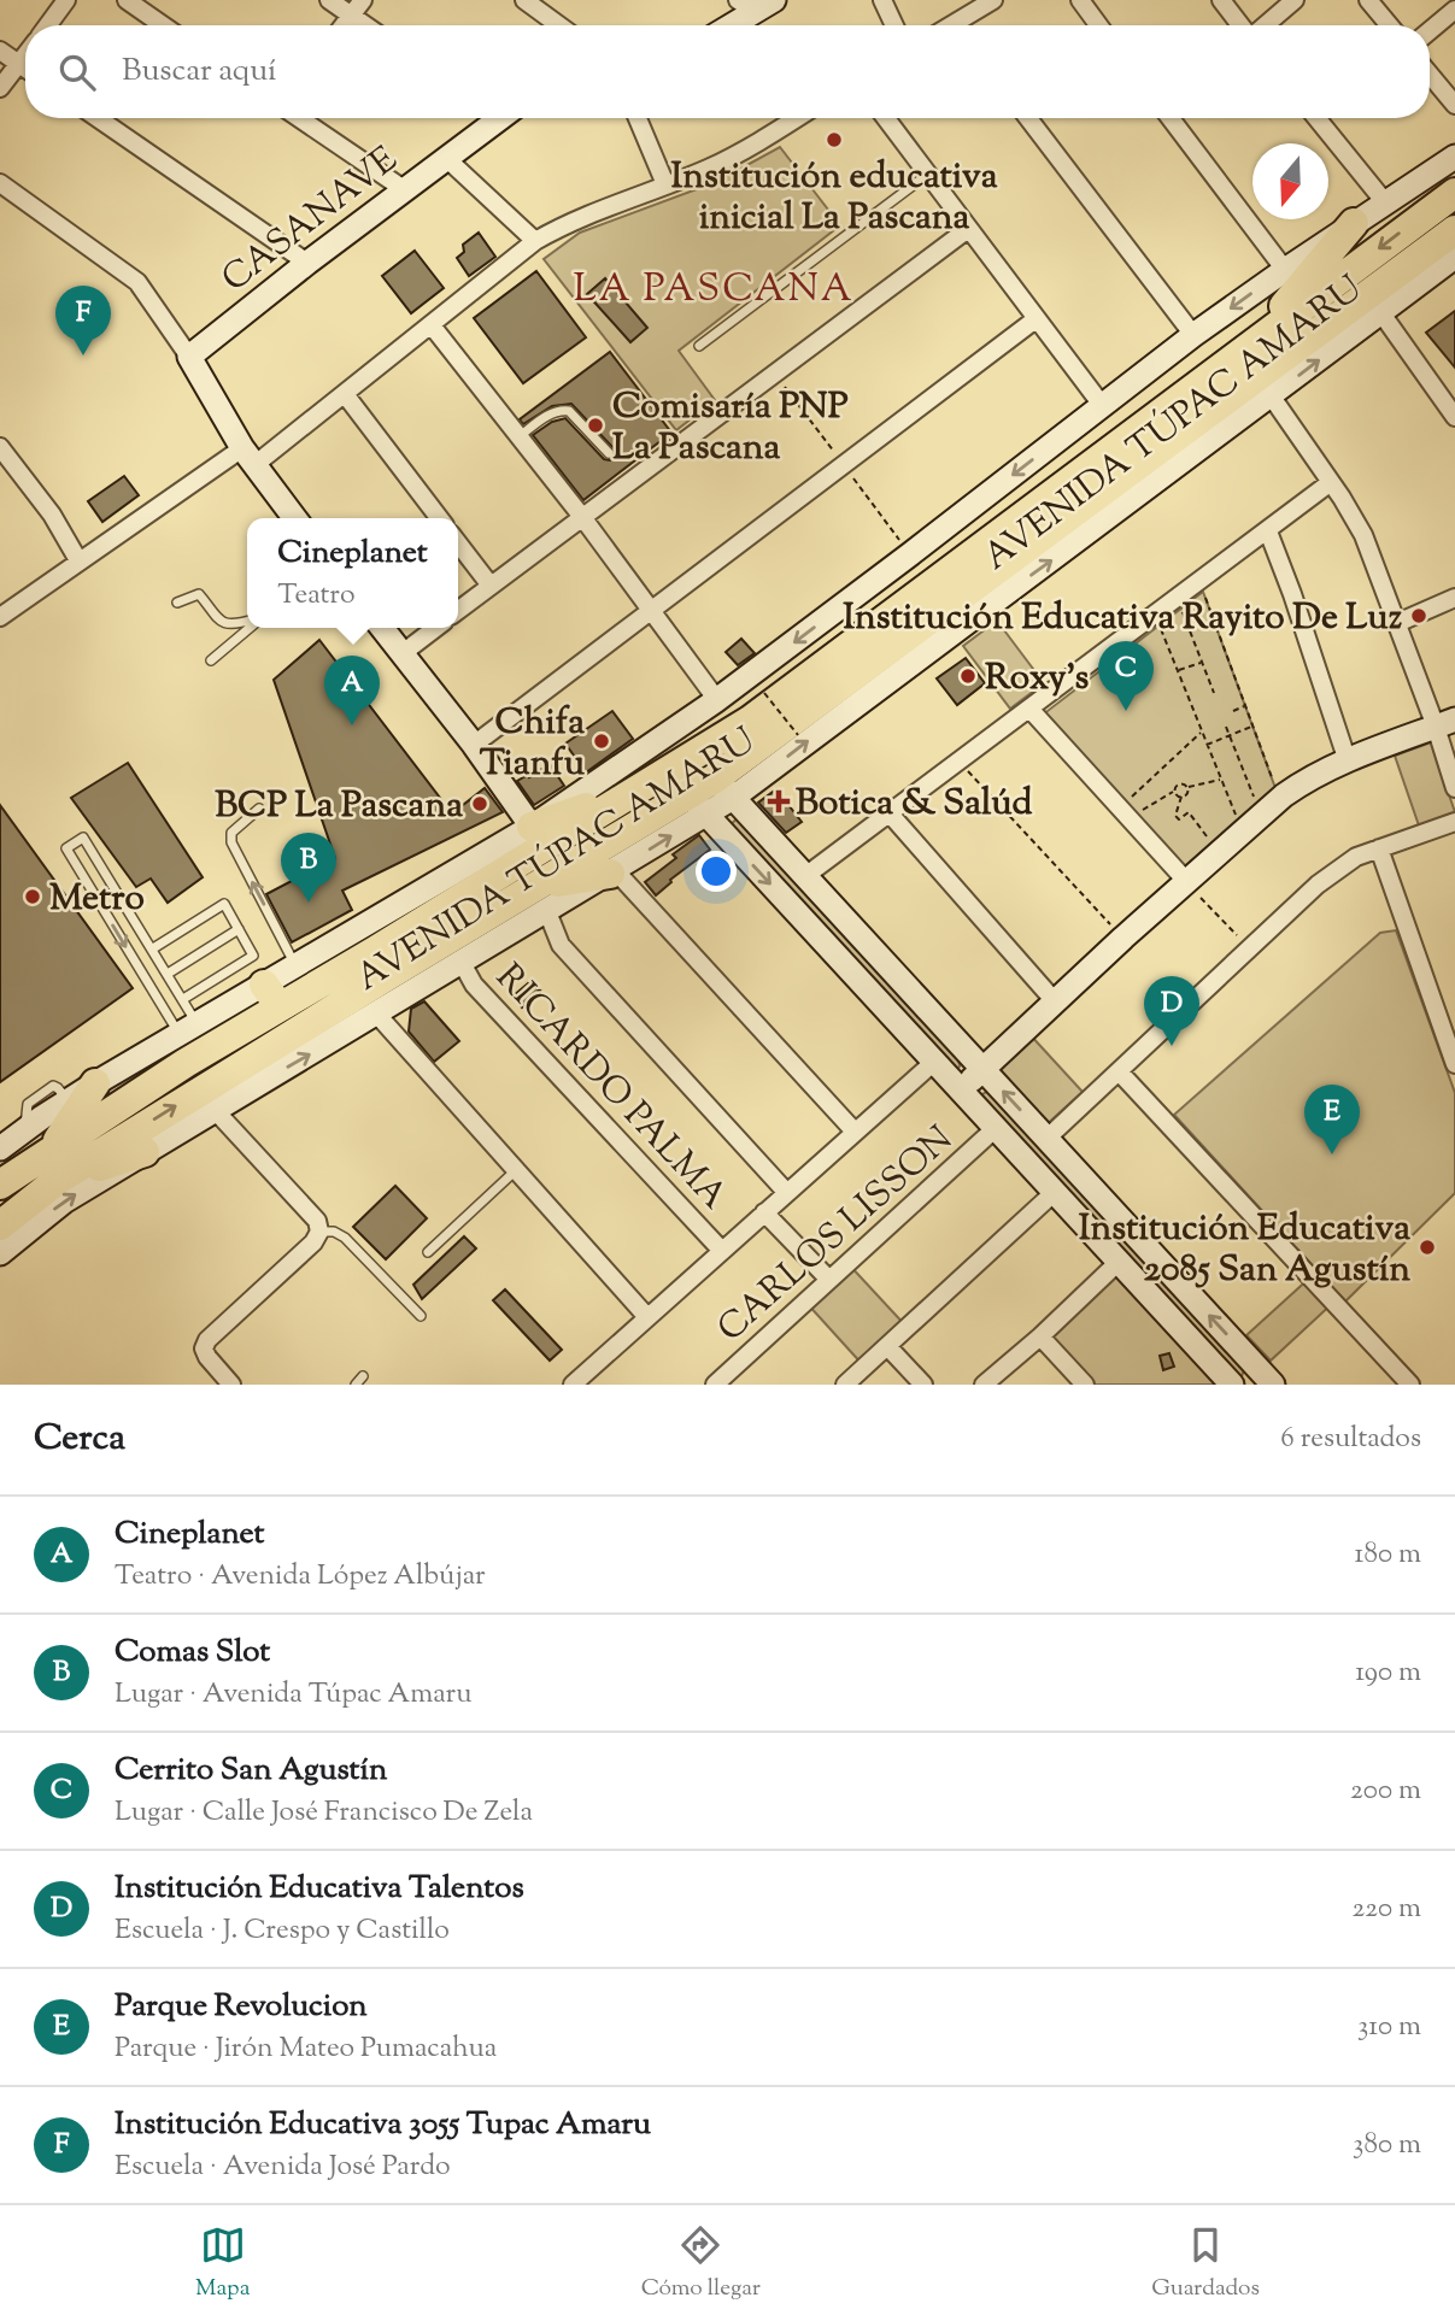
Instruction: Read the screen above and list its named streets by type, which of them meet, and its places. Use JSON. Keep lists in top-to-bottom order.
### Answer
{
  "streets": {
    "highway": ["AVENIDA TÚPAC AMARU"],
    "main road": ["CASANAVE"],
    "street": ["RICARDO PALMA", "CARLOS LISSON"]
  },
  "crossings": [
    ["AVENIDA TÚPAC AMARU", "RICARDO PALMA"]
  ],
  "districts": ["LA PASCANA"],
  "places": {
    "other": [
      "Institución educativa inicial La Pascana",
      "Comisaría PNP La Pascana",
      "Institución Educativa Rayito De Luz",
      "Roxy's",
      "Chifa Tianfu",
      "BCP La Pascana",
      "Metro",
      "Institución Educativa 2085 San Agustín"
    ],
    "health": ["Botica & Salúd"]
  },
  "north": "bottom",
  "page": {
    "search": "Buscar aquí",
    "pins": [
      "F",
      "C",
      "A",
      "B",
      "D",
      "E"
    ],
    "popup": ["Cineplanet", "Teatro"],
    "heading": ["Cerca", "6 resultados"],
    "list": [
      {
        "mark": "A",
        "name": "Cineplanet",
        "note": "Teatro · Avenida López Albújar",
        "value": "180 m"
      },
      {
        "mark": "B",
        "name": "Comas Slot",
        "note": "Lugar · Avenida Túpac Amaru",
        "value": "190 m"
      },
      {
        "mark": "C",
        "name": "Cerrito San Agustín",
        "note": "Lugar · Calle José Francisco De Zela",
        "value": "200 m"
      },
      {
        "mark": "D",
        "name": "Institución Educativa Talentos",
        "note": "Escuela · J. Crespo y Castillo",
        "value": "220 m"
      },
      {
        "mark": "E",
        "name": "Parque Revolucion",
        "note": "Parque · Jirón Mateo Pumacahua",
        "value": "310 m"
      },
      {
        "mark": "F",
        "name": "Institución Educativa 3055 Tupac Amaru",
        "note": "Escuela · Avenida José Pardo",
        "value": "380 m"
      }
    ],
    "nav": ["Mapa", "Cómo llegar", "Guardados"]
  }
}
